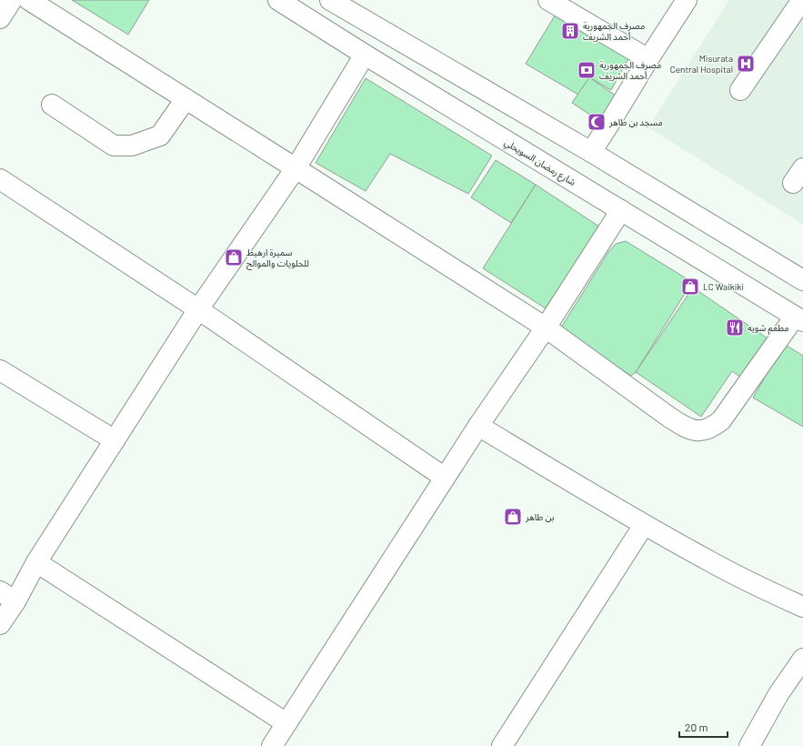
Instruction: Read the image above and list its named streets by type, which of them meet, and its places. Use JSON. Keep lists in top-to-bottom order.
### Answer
{
  "streets": {
    "street": ["شارع رمضان السويحلي"]
  },
  "places": {
    "building": ["مصرف الجمهورية أحمد الشريف"],
    "hospital": ["Misurata Central Hospital"],
    "bank": ["مصرف الجمهورية أحمد الشريف."],
    "mosque": ["مسجد بن طاهر"],
    "shop": ["سميرة ارهيط للحلويات والموالح", "LC Waikiki", "بن طاهر"],
    "restaurant": ["مطعم شويه"]
  },
  "scale_bar": "20 m"
}
